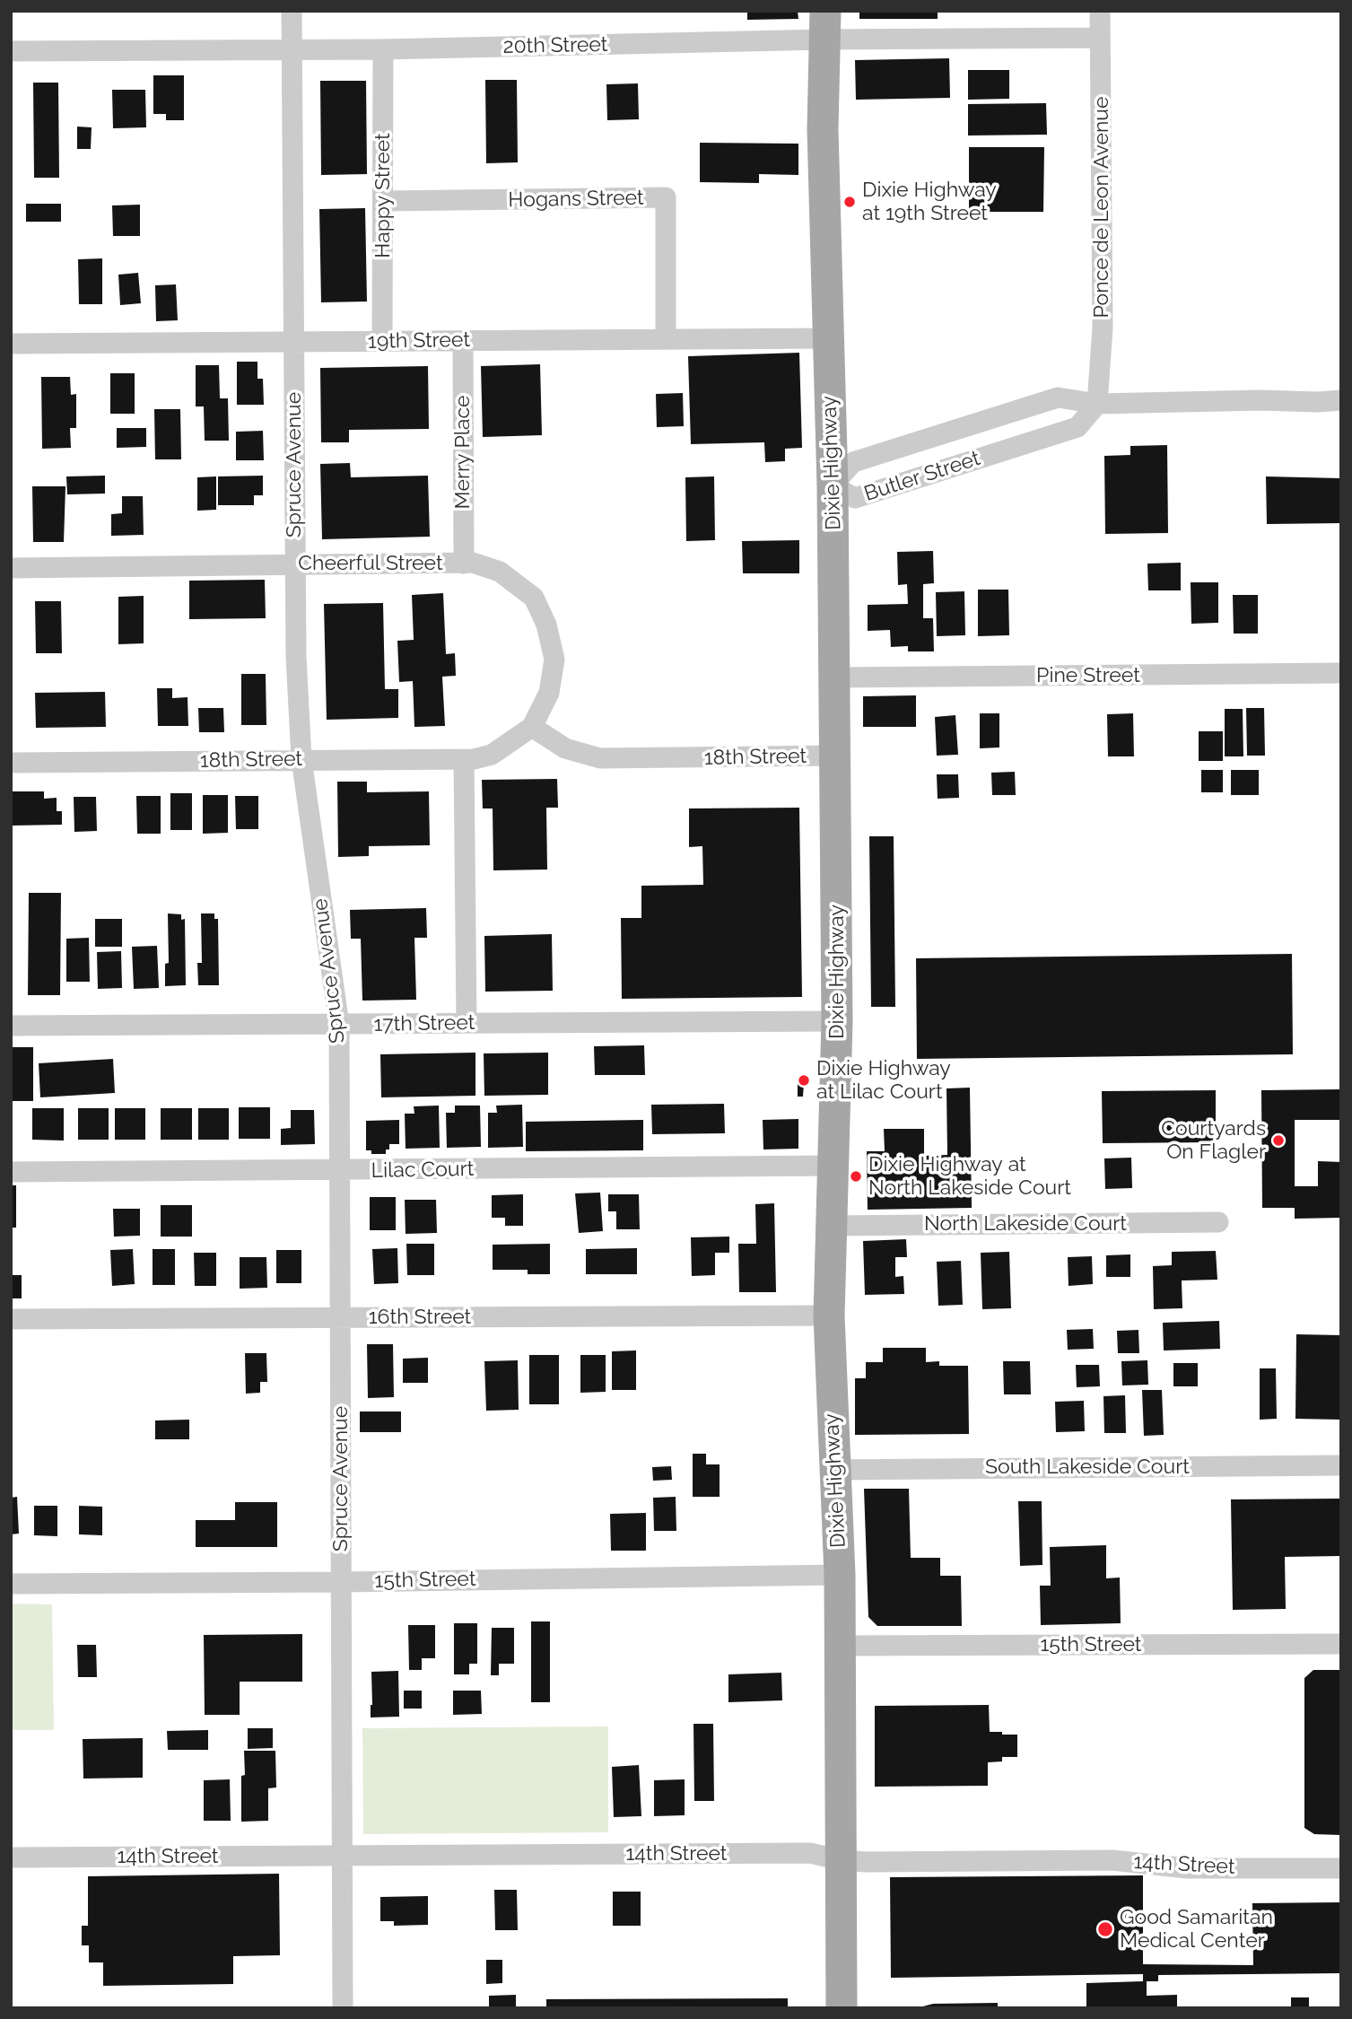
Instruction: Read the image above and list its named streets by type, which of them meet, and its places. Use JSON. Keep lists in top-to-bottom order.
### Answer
{
  "streets": {
    "main road": ["Dixie Highway"],
    "street": [
      "20th Street",
      "Happy Street",
      "Hogans Street",
      "Ponce de Leon Avenue",
      "19th Street",
      "Merry Place",
      "Spruce Avenue",
      "Butler Street",
      "Cheerful Street",
      "Pine Street",
      "18th Street",
      "17th Street",
      "Lilac Court",
      "North Lakeside Court",
      "16th Street",
      "South Lakeside Court",
      "15th Street",
      "14th Street"
    ]
  },
  "crossings": [
    ["20th Street", "Happy Street"],
    ["20th Street", "Ponce de Leon Avenue"],
    ["20th Street", "Dixie Highway"],
    ["20th Street", "Spruce Avenue"],
    ["Happy Street", "Hogans Street"],
    ["Happy Street", "19th Street"],
    ["Hogans Street", "19th Street"],
    ["Ponce de Leon Avenue", "Butler Street"],
    ["19th Street", "Merry Place"],
    ["19th Street", "Dixie Highway"],
    ["19th Street", "Spruce Avenue"],
    ["Merry Place", "Cheerful Street"],
    ["Dixie Highway", "Butler Street"],
    ["Dixie Highway", "Pine Street"],
    ["Dixie Highway", "18th Street"],
    ["Dixie Highway", "17th Street"],
    ["Dixie Highway", "Lilac Court"],
    ["Dixie Highway", "North Lakeside Court"],
    ["Dixie Highway", "16th Street"],
    ["Dixie Highway", "South Lakeside Court"],
    ["Dixie Highway", "15th Street"],
    ["Dixie Highway", "14th Street"],
    ["Spruce Avenue", "Cheerful Street"],
    ["Spruce Avenue", "18th Street"],
    ["Spruce Avenue", "17th Street"],
    ["Spruce Avenue", "Lilac Court"],
    ["Spruce Avenue", "16th Street"],
    ["Spruce Avenue", "15th Street"],
    ["Spruce Avenue", "14th Street"],
    ["Cheerful Street", "18th Street"]
  ],
  "places": [
    "Dixie Highway at 19th Street",
    "Dixie Highway at Lilac Court",
    "Courtyards On Flagler",
    "Dixie Highway at North Lakeside Court",
    "Good Samaritan Medical Center"
  ]
}
